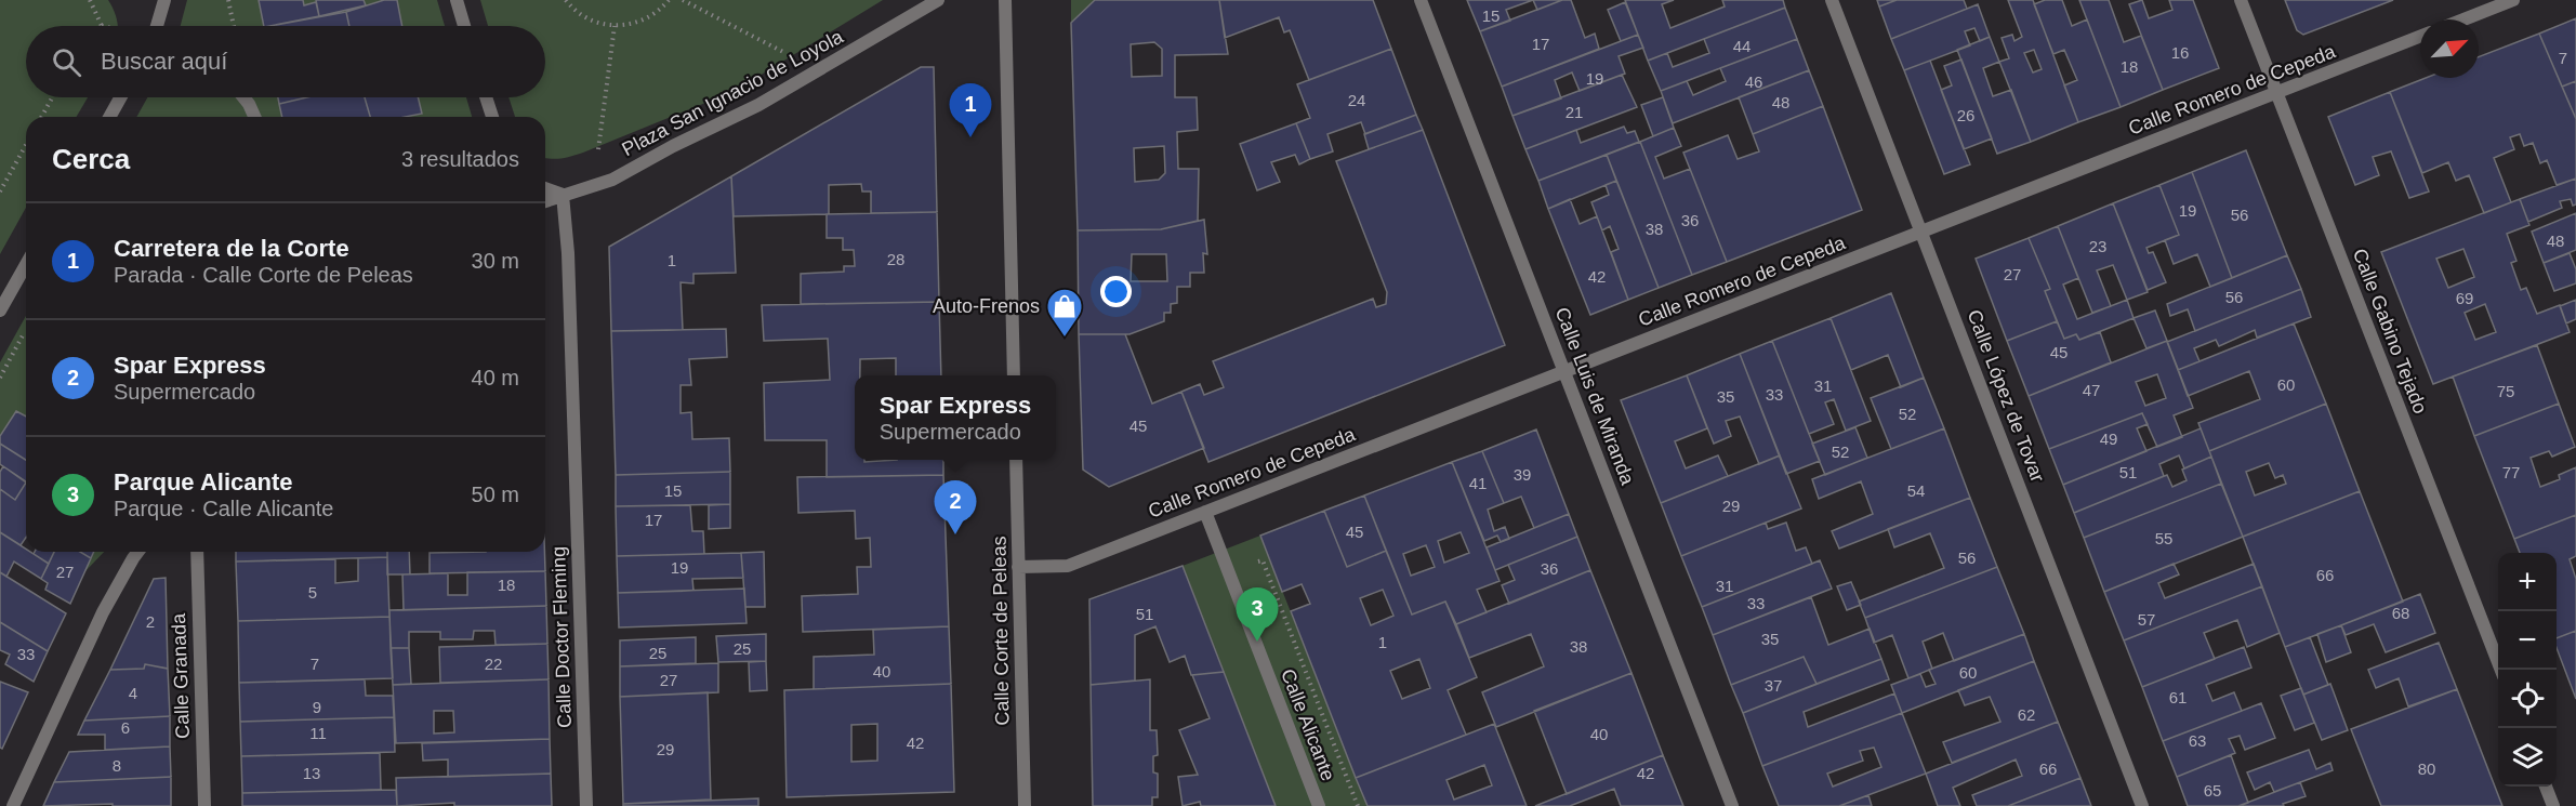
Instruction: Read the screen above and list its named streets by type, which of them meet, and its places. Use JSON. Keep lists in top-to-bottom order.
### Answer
{
  "streets": {
    "street": [
      "Calle Romero de Cepeda",
      "Plaza San Ignacio de Loyola",
      "Calle Gabino Tejado",
      "Calle Luis de Miranda",
      "Calle López de Tovar",
      "Calle Corte de Peleas",
      "Calle Doctor Fleming",
      "Calle Granada",
      "Calle Alicante"
    ]
  },
  "crossings": [
    ["Calle Romero de Cepeda", "Calle Gabino Tejado"],
    ["Calle Romero de Cepeda", "Calle Luis de Miranda"],
    ["Calle Romero de Cepeda", "Calle López de Tovar"],
    ["Calle Romero de Cepeda", "Calle Corte de Peleas"],
    ["Calle Romero de Cepeda", "Calle Alicante"],
    ["Plaza San Ignacio de Loyola", "Calle Doctor Fleming"]
  ],
  "places": {
    "shop": ["Auto-Frenos"]
  },
  "house_numbers": [
    "15",
    "17",
    "44",
    "16",
    "7",
    "18",
    "19",
    "46",
    "24",
    "48",
    "21",
    "26",
    "19",
    "56",
    "36",
    "38",
    "48",
    "23",
    "28",
    "1",
    "27",
    "42",
    "56",
    "69",
    "45",
    "60",
    "31",
    "47",
    "75",
    "33",
    "35",
    "52",
    "45",
    "49",
    "52",
    "51",
    "77",
    "39",
    "41",
    "15",
    "54",
    "29",
    "17",
    "45",
    "55",
    "56",
    "19",
    "36",
    "27",
    "66",
    "18",
    "31",
    "5",
    "33",
    "68",
    "51",
    "57",
    "2",
    "35",
    "1",
    "38",
    "25",
    "25",
    "33",
    "7",
    "22",
    "40",
    "60",
    "27",
    "37",
    "4",
    "61",
    "9",
    "62",
    "6",
    "11",
    "40",
    "63",
    "42",
    "29",
    "8",
    "66",
    "80",
    "13",
    "42",
    "65"
  ],
  "north": "top right",
  "page": {
    "search": "Buscar aquí",
    "pins": ["1", "2", "3"],
    "heading": ["Cerca", "3 resultados"],
    "list": [
      {
        "mark": "1",
        "name": "Carretera de la Corte",
        "note": "Parada · Calle Corte de Peleas",
        "value": "30 m"
      },
      {
        "mark": "2",
        "name": "Spar Express",
        "note": "Supermercado",
        "value": "40 m"
      },
      {
        "mark": "3",
        "name": "Parque Alicante",
        "note": "Parque · Calle Alicante",
        "value": "50 m"
      }
    ],
    "popup": ["Spar Express", "Supermercado"],
    "map_buttons": ["+", "−"]
  }
}
